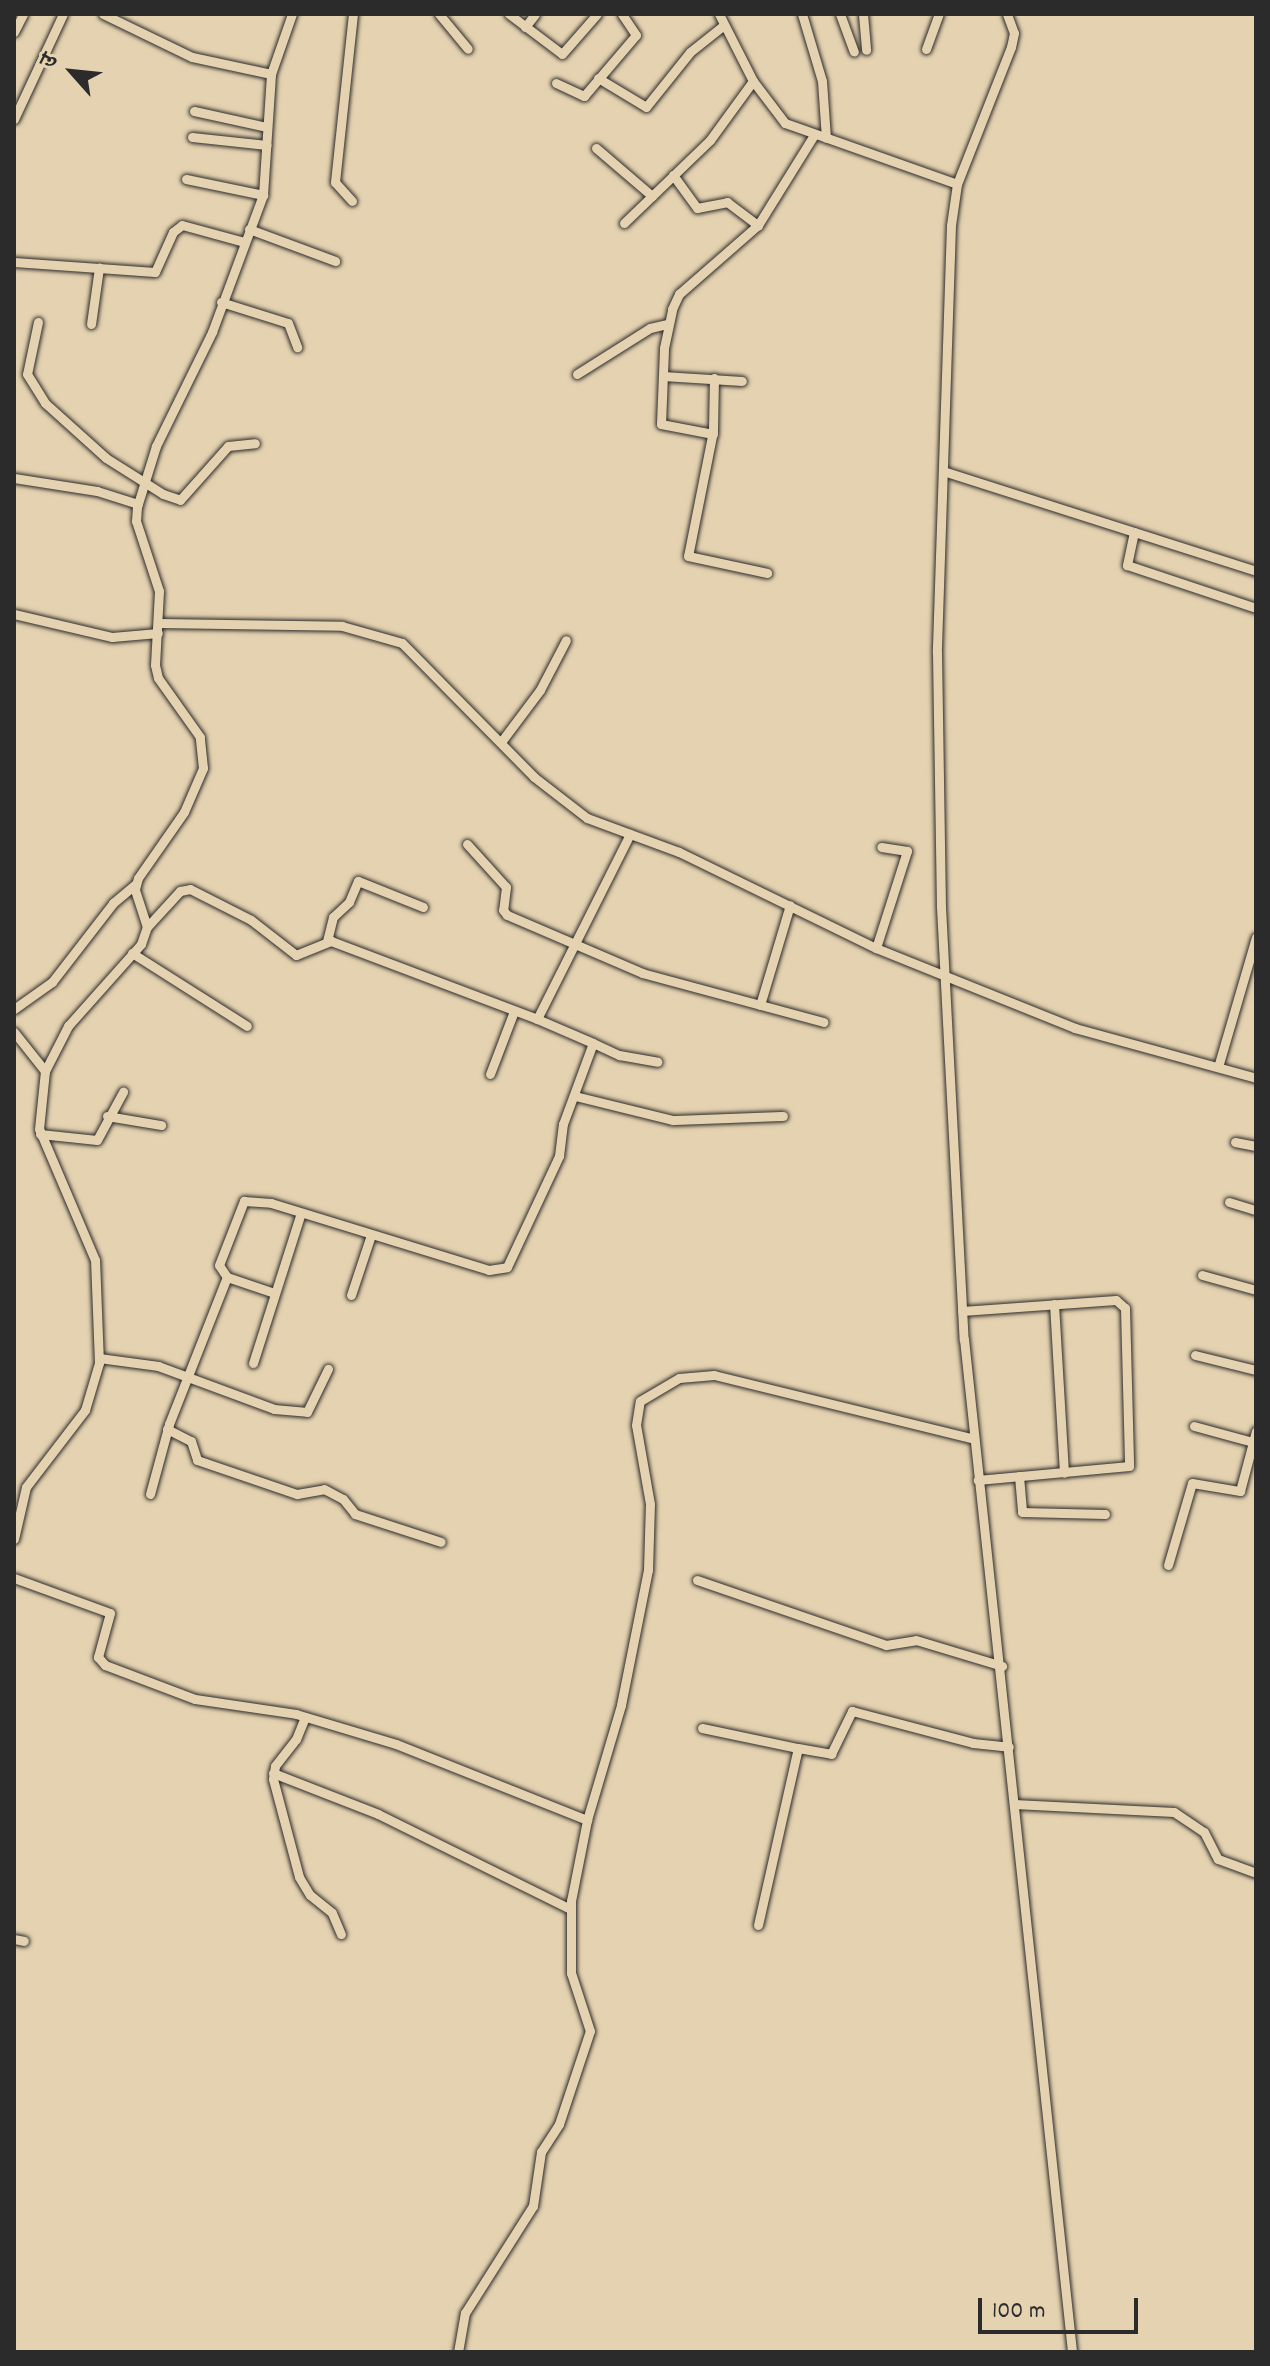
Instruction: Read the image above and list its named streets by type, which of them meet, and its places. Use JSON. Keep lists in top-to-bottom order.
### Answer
{
  "scale_bar": "100 m",
  "north": "top left"
}
